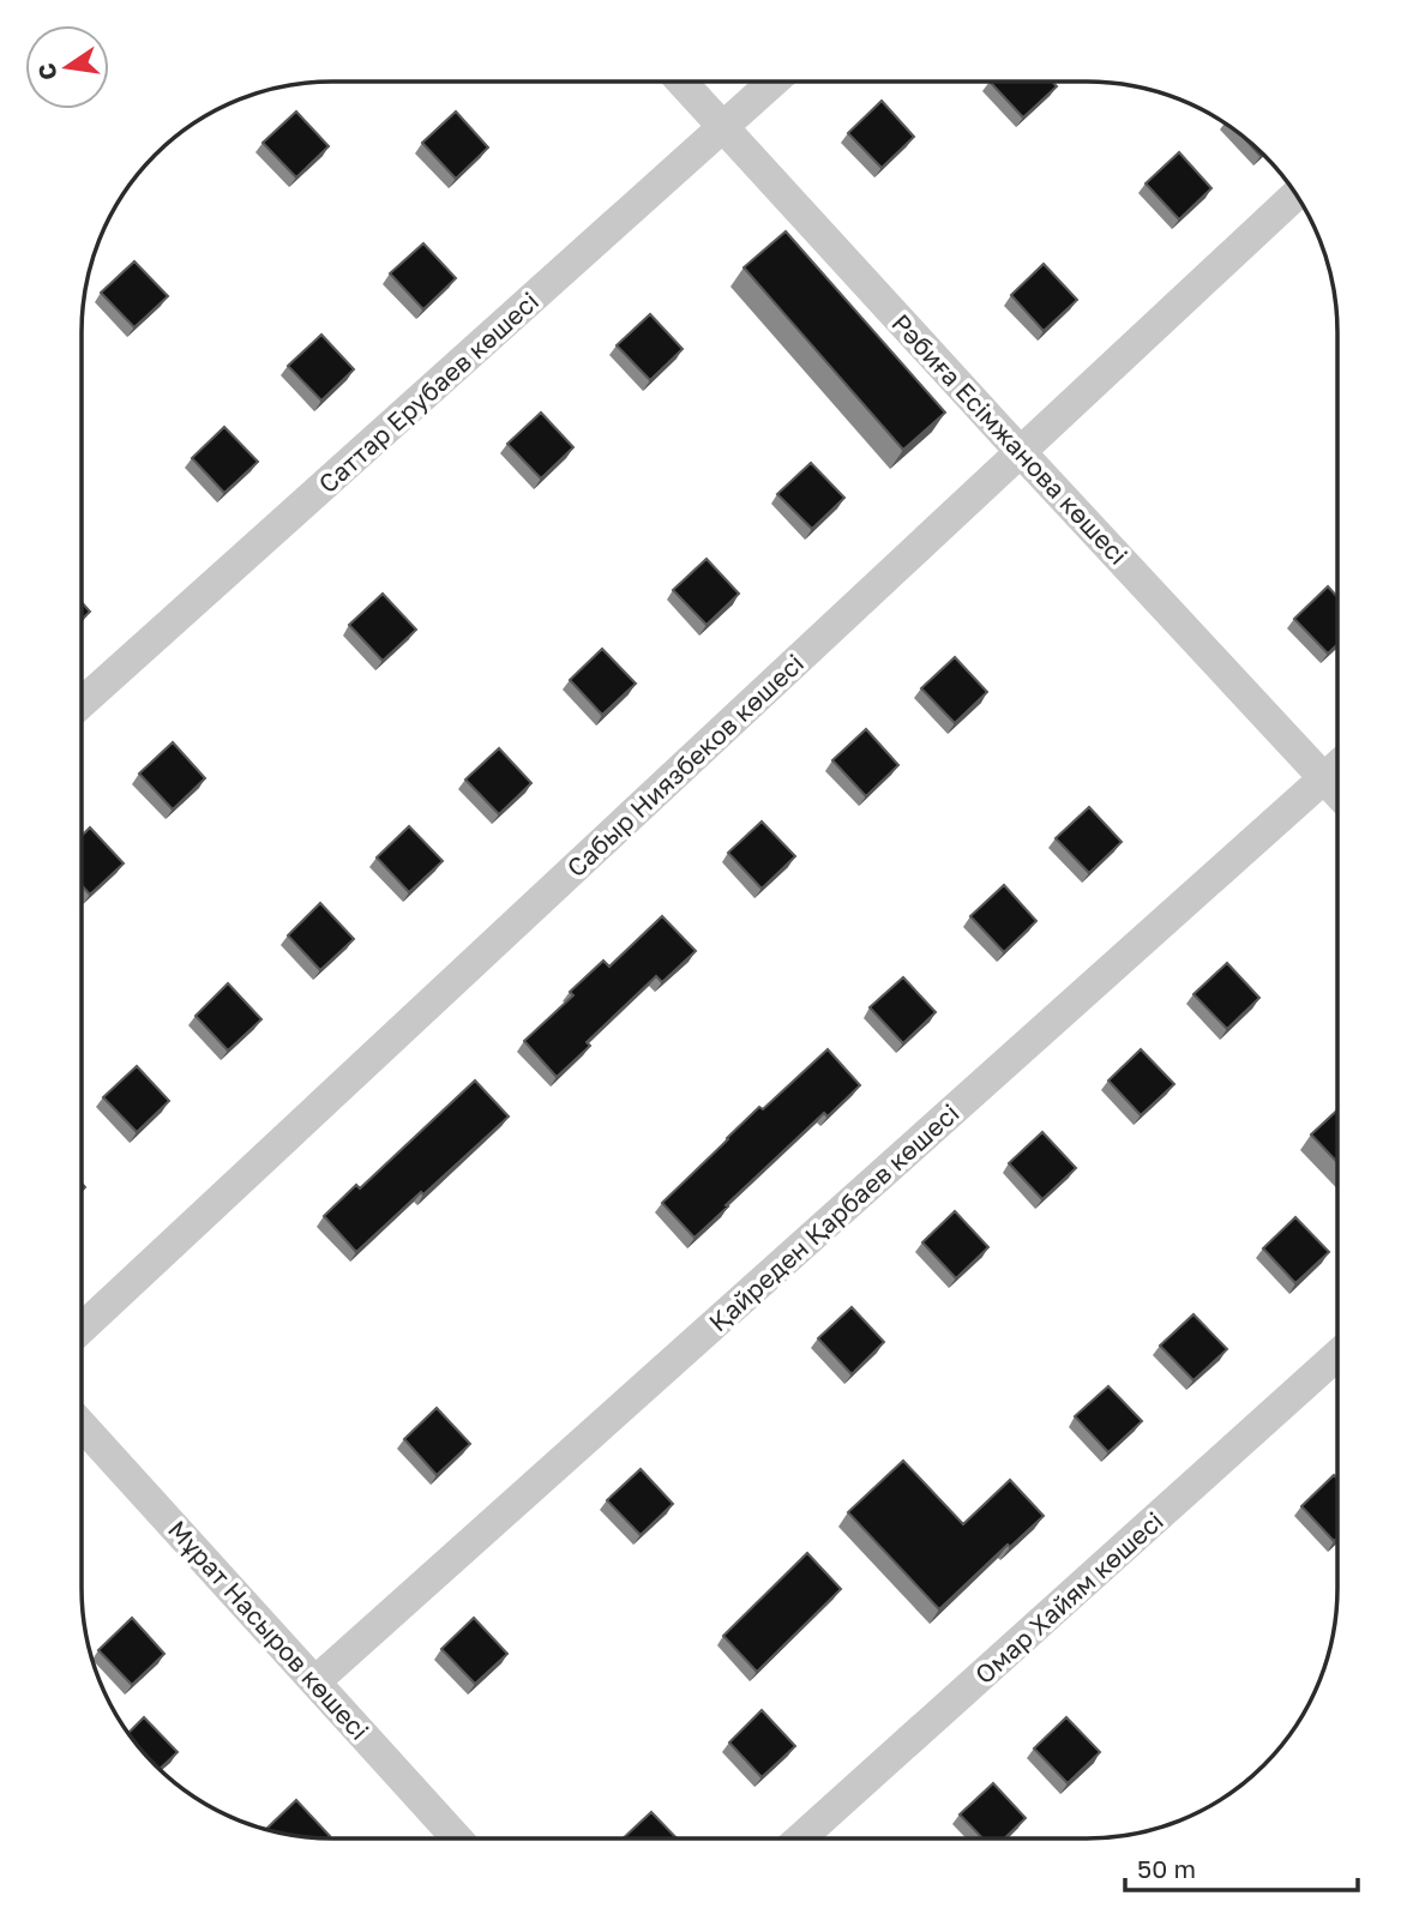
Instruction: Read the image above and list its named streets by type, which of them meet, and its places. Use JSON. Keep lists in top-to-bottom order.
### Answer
{
  "streets": {
    "street": [
      "Саттар Ерубаев көшесі",
      "Рәбиға Есімжанова көшесі",
      "Сабыр Ниязбеков көшесі",
      "Қайреден Қарбаев көшесі",
      "Омар Хайям көшесі",
      "Мұрат Насыров көшесі"
    ]
  },
  "crossings": [
    ["Саттар Ерубаев көшесі", "Рәбиға Есімжанова көшесі"],
    ["Рәбиға Есімжанова көшесі", "Сабыр Ниязбеков көшесі"],
    ["Рәбиға Есімжанова көшесі", "Қайреден Қарбаев көшесі"],
    ["Қайреден Қарбаев көшесі", "Мұрат Насыров көшесі"]
  ],
  "scale_bar": "50 m",
  "north": "left"
}
